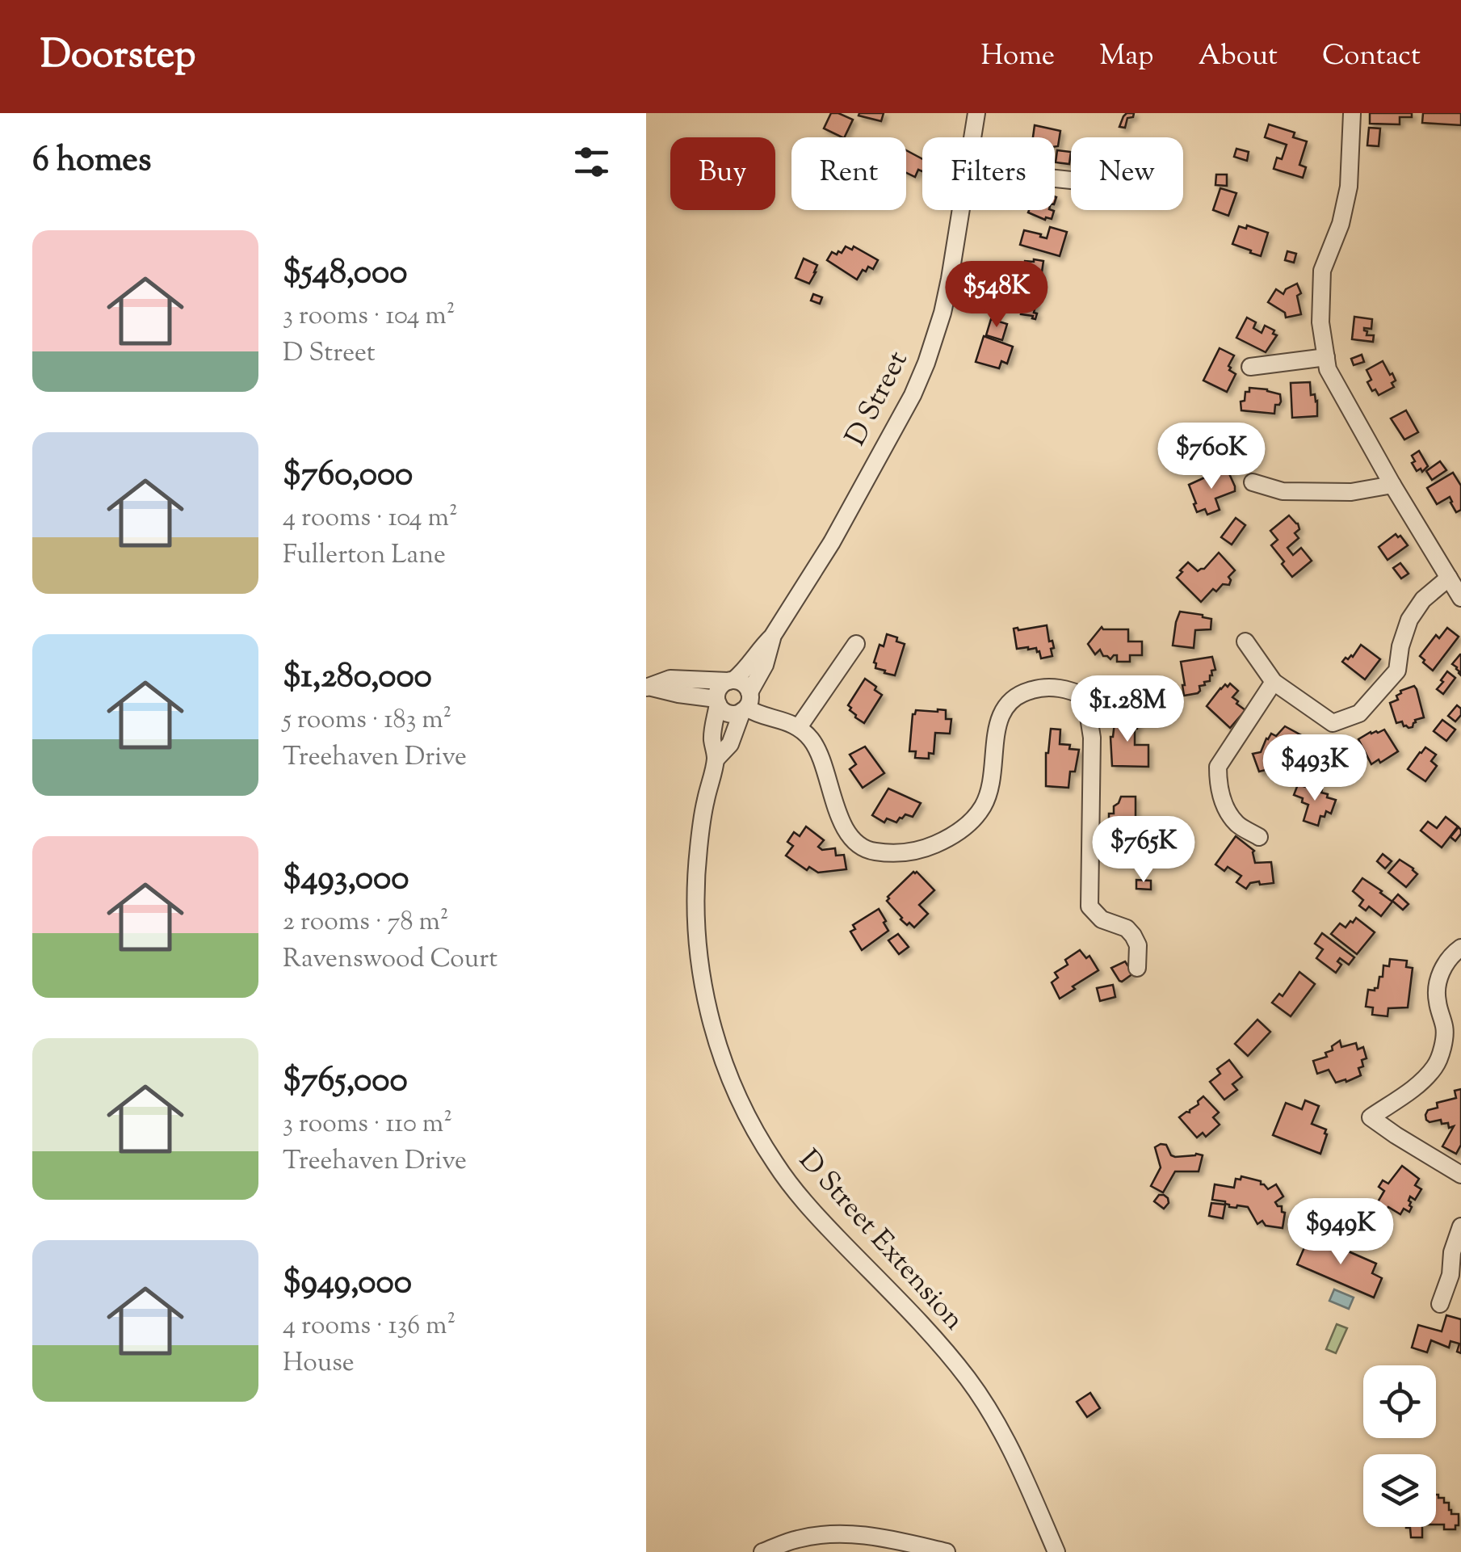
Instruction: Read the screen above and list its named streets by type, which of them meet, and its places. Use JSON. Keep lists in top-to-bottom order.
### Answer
{
  "streets": {
    "street": ["D Street", "D Street Extension"]
  },
  "crossings": [
    ["D Street", "D Street Extension"]
  ],
  "page": {
    "header": "Doorstep",
    "nav": [
      "Home",
      "Map",
      "About",
      "Contact"
    ],
    "heading": "6 homes",
    "chip": [
      "Buy",
      "Rent",
      "Filters",
      "New"
    ],
    "list": [
      {
        "name": "$548,000",
        "note": "3 rooms · 104 m² · D Street"
      },
      {
        "name": "$760,000",
        "note": "4 rooms · 104 m² · Fullerton Lane"
      },
      {
        "name": "$1,280,000",
        "note": "5 rooms · 183 m² · Treehaven Drive"
      },
      {
        "name": "$493,000",
        "note": "2 rooms · 78 m² · Ravenswood Court"
      },
      {
        "name": "$765,000",
        "note": "3 rooms · 110 m² · Treehaven Drive"
      },
      {
        "name": "$949,000",
        "note": "4 rooms · 136 m² · House"
      }
    ],
    "price": [
      "$548K",
      "$760K",
      "$1.28M",
      "$493K",
      "$765K",
      "$949K"
    ]
  }
}
